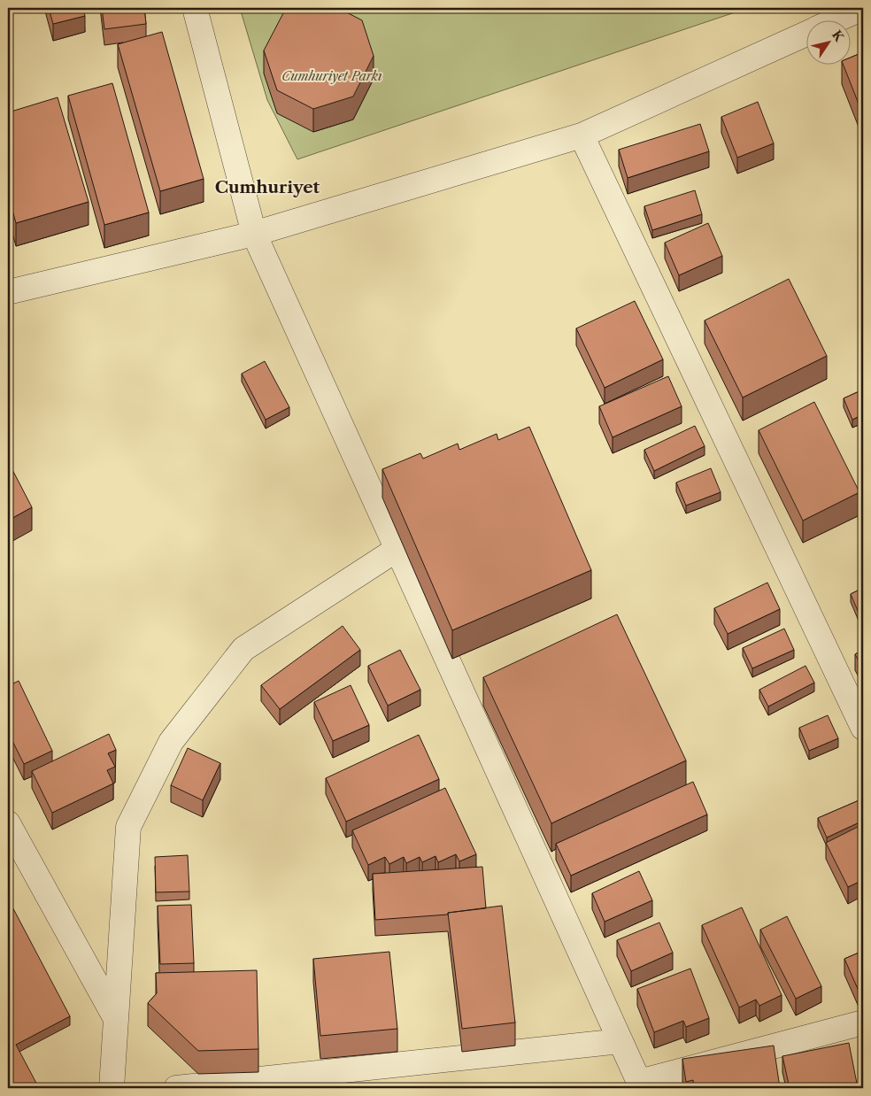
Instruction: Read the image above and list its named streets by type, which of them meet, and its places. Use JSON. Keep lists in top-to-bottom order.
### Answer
{
  "districts": ["Cumhuriyet"],
  "parks": ["Cumhuriyet Parkı"],
  "north": "top right"
}
